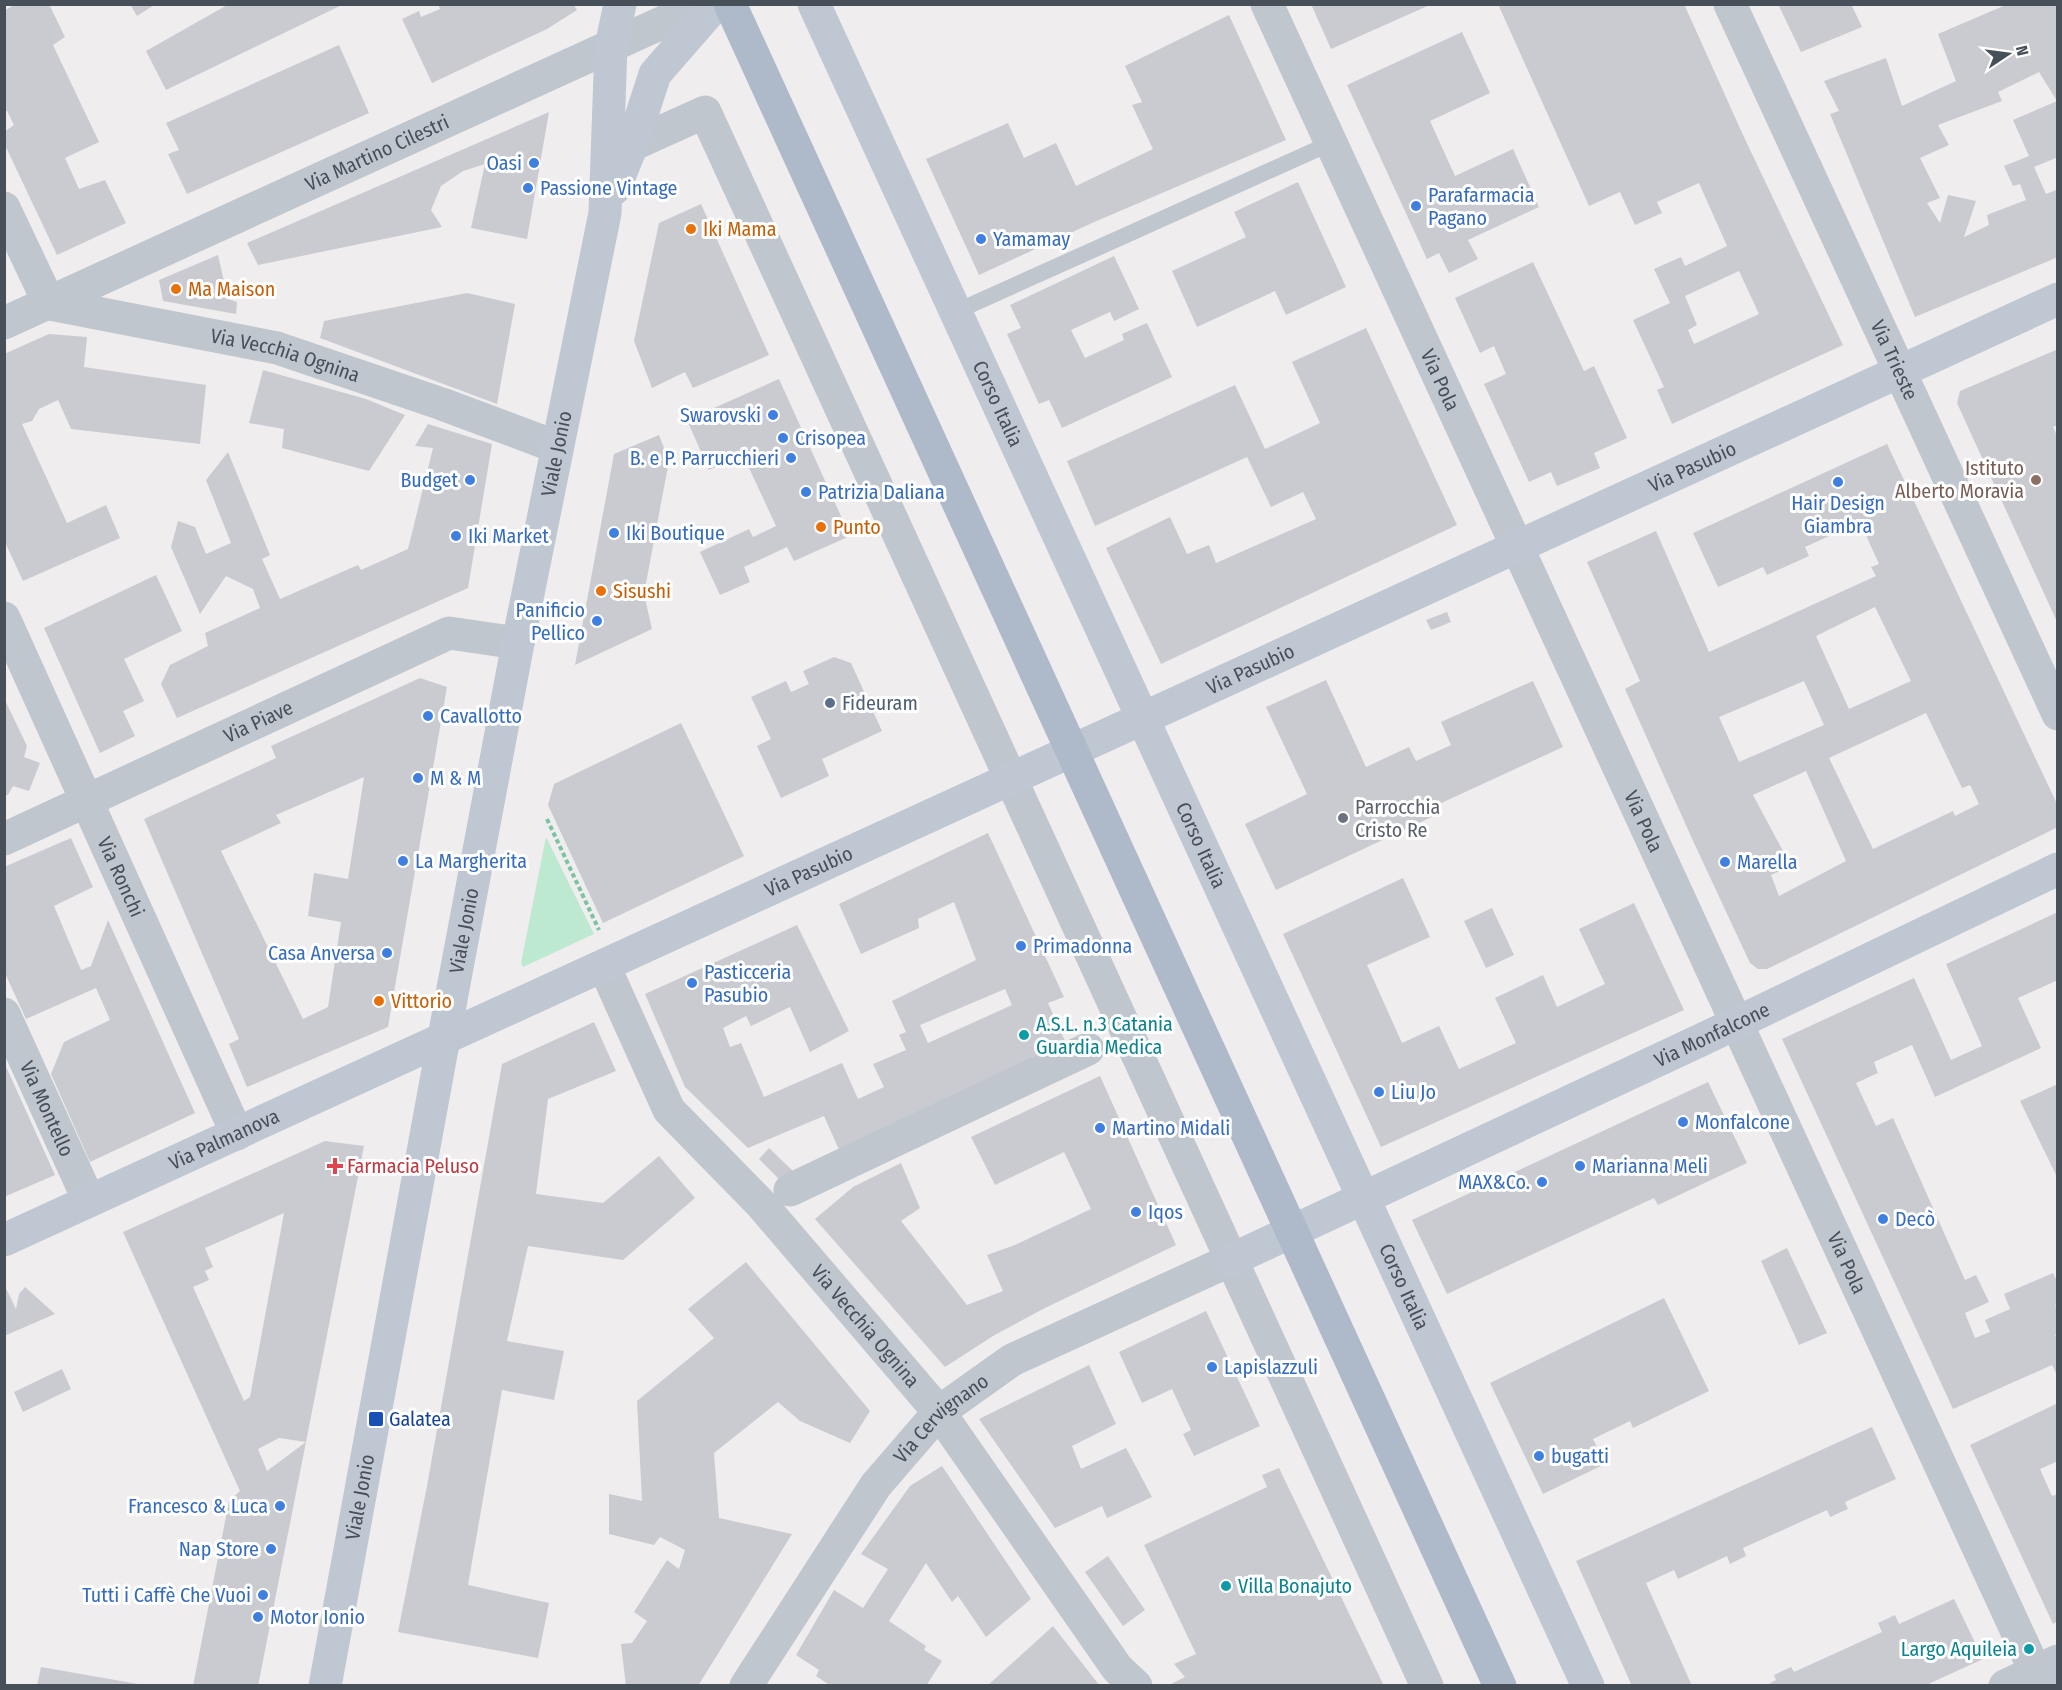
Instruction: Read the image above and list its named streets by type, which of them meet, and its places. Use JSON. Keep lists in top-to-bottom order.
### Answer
{
  "streets": {
    "main road": [
      "Corso Italia",
      "Viale Jonio",
      "Via Pasubio",
      "Via Monfalcone",
      "Via Palmanova"
    ],
    "street": [
      "Via Martino Cilestri",
      "Via Vecchia Ognina",
      "Via Trieste",
      "Via Pola",
      "Via Piave",
      "Via Ronchi",
      "Via Montello",
      "Via Cervignano"
    ]
  },
  "crossings": [
    ["Via Martino Cilestri", "Via Vecchia Ognina"],
    ["Via Vecchia Ognina", "Viale Jonio"],
    ["Via Vecchia Ognina", "Via Pasubio"],
    ["Via Vecchia Ognina", "Via Cervignano"],
    ["Via Trieste", "Via Pasubio"],
    ["Via Pola", "Via Pasubio"],
    ["Via Pola", "Via Monfalcone"],
    ["Corso Italia", "Via Pasubio"],
    ["Corso Italia", "Via Monfalcone"],
    ["Viale Jonio", "Via Pasubio"],
    ["Viale Jonio", "Via Piave"],
    ["Viale Jonio", "Via Palmanova"],
    ["Via Pasubio", "Via Palmanova"],
    ["Via Piave", "Via Ronchi"],
    ["Via Ronchi", "Via Palmanova"],
    ["Via Monfalcone", "Via Cervignano"],
    ["Via Montello", "Via Palmanova"]
  ],
  "places": {
    "other": [
      "Oasi",
      "Passione Vintage",
      "Parafarmacia Pagano",
      "Iki Mama",
      "Yamamay",
      "Ma Maison",
      "Swarovski",
      "Crisopea",
      "B. e P. Parrucchieri",
      "Budget",
      "Istituto Alberto Moravia",
      "Hair Design Giambra",
      "Patrizia Daliana",
      "Punto",
      "Iki Boutique",
      "Iki Market",
      "Sisushi",
      "Panificio Pellico",
      "Fideuram",
      "Cavallotto",
      "M & M",
      "Parrocchia Cristo Re",
      "La Margherita",
      "Marella",
      "Primadonna",
      "Casa Anversa",
      "Pasticceria Pasubio",
      "Vittorio",
      "A.S.L. n.3 Catania Guardia Medica",
      "Liu Jo",
      "Monfalcone",
      "Martino Midali",
      "Marianna Meli",
      "MAX&Co.",
      "Iqos",
      "Decò",
      "Lapislazzuli",
      "bugatti",
      "Francesco & Luca",
      "Nap Store",
      "Villa Bonajuto",
      "Tutti i Caffè Che Vuoi",
      "Motor Ionio",
      "Largo Aquileia"
    ],
    "health": ["Farmacia Peluso"],
    "transit": ["Galatea"]
  },
  "north": "right"
}
